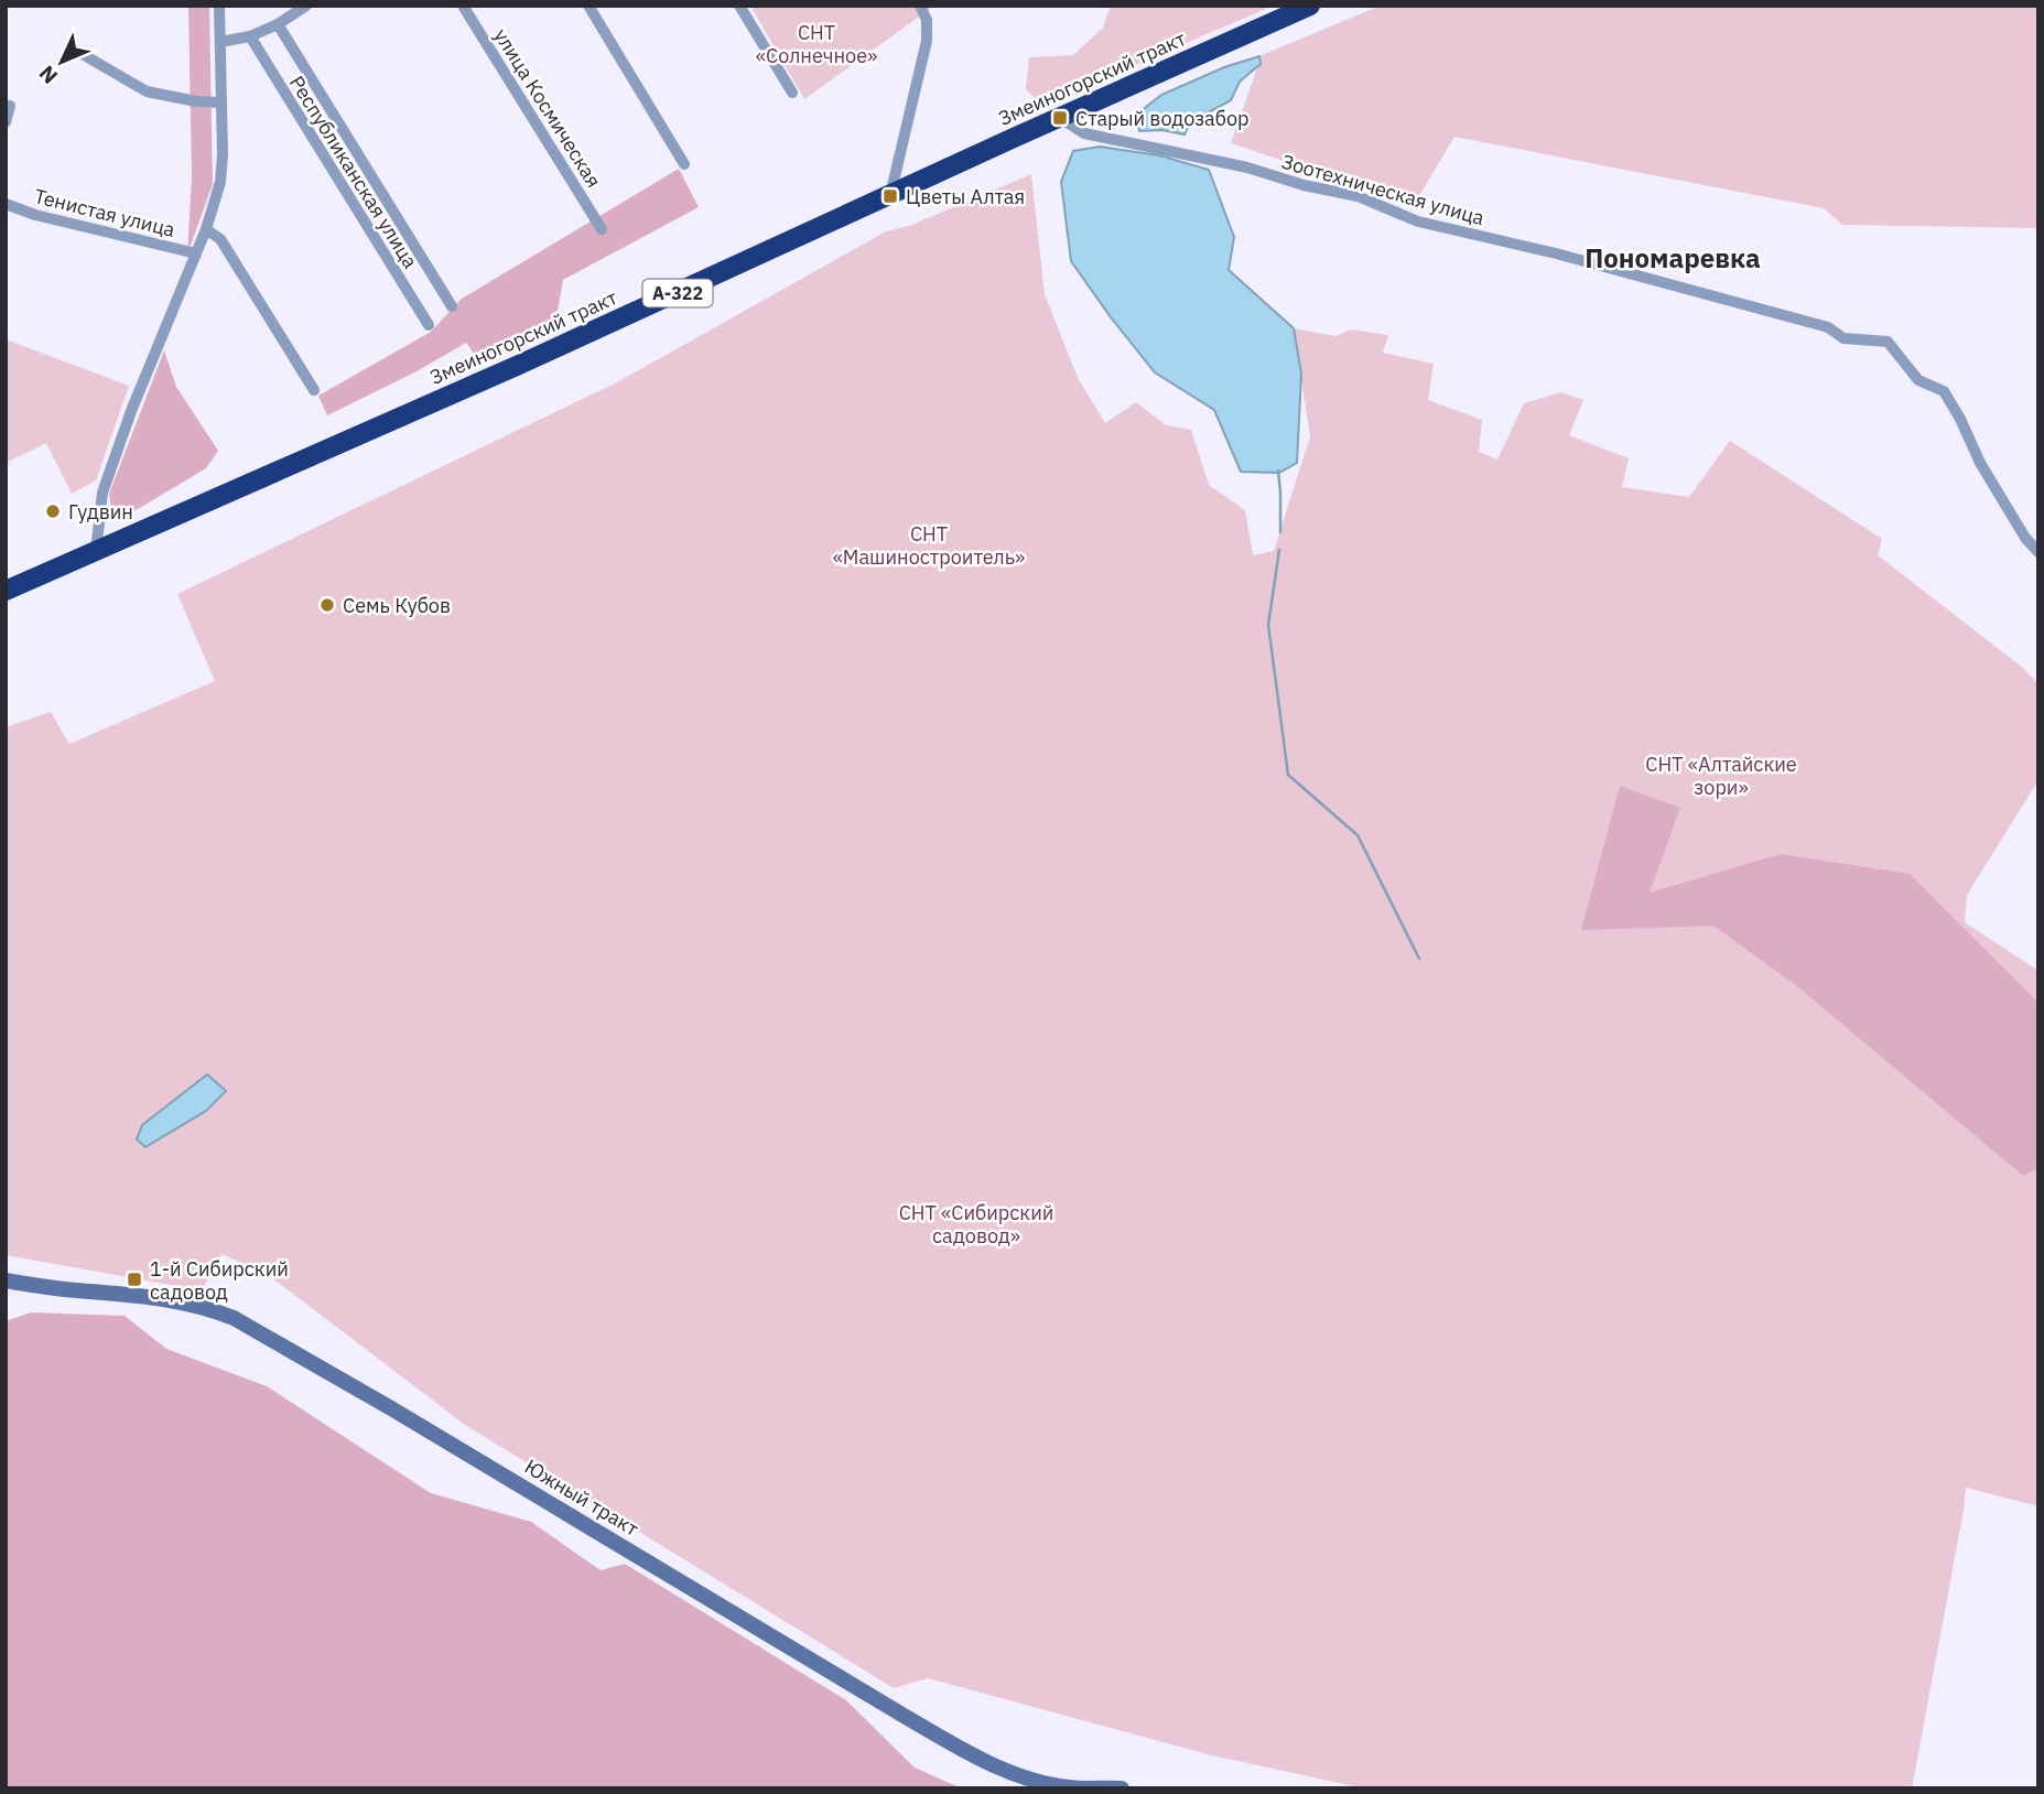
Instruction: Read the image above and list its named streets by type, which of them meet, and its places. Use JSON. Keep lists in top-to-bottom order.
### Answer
{
  "streets": {
    "highway": ["Змеиногорский тракт", "А-322"],
    "main road": ["Южный тракт"],
    "street": [
      "улица Космическая",
      "Республиканская улица",
      "Зоотехническая улица",
      "Тенистая улица"
    ]
  },
  "crossings": [
    ["Змеиногорский тракт", "Зоотехническая улица"]
  ],
  "districts": ["Пономаревка"],
  "parks": [
    "СНТ «Солнечное»",
    "СНТ «Машиностроитель»",
    "СНТ «Алтайские зори»",
    "СНТ «Сибирский садовод»"
  ],
  "places": {
    "transit": ["Старый водозабор", "Цветы Алтая", "1-й Сибирский садовод"],
    "other": ["Гудвин", "Семь Кубов"]
  },
  "north": "bottom left"
}
